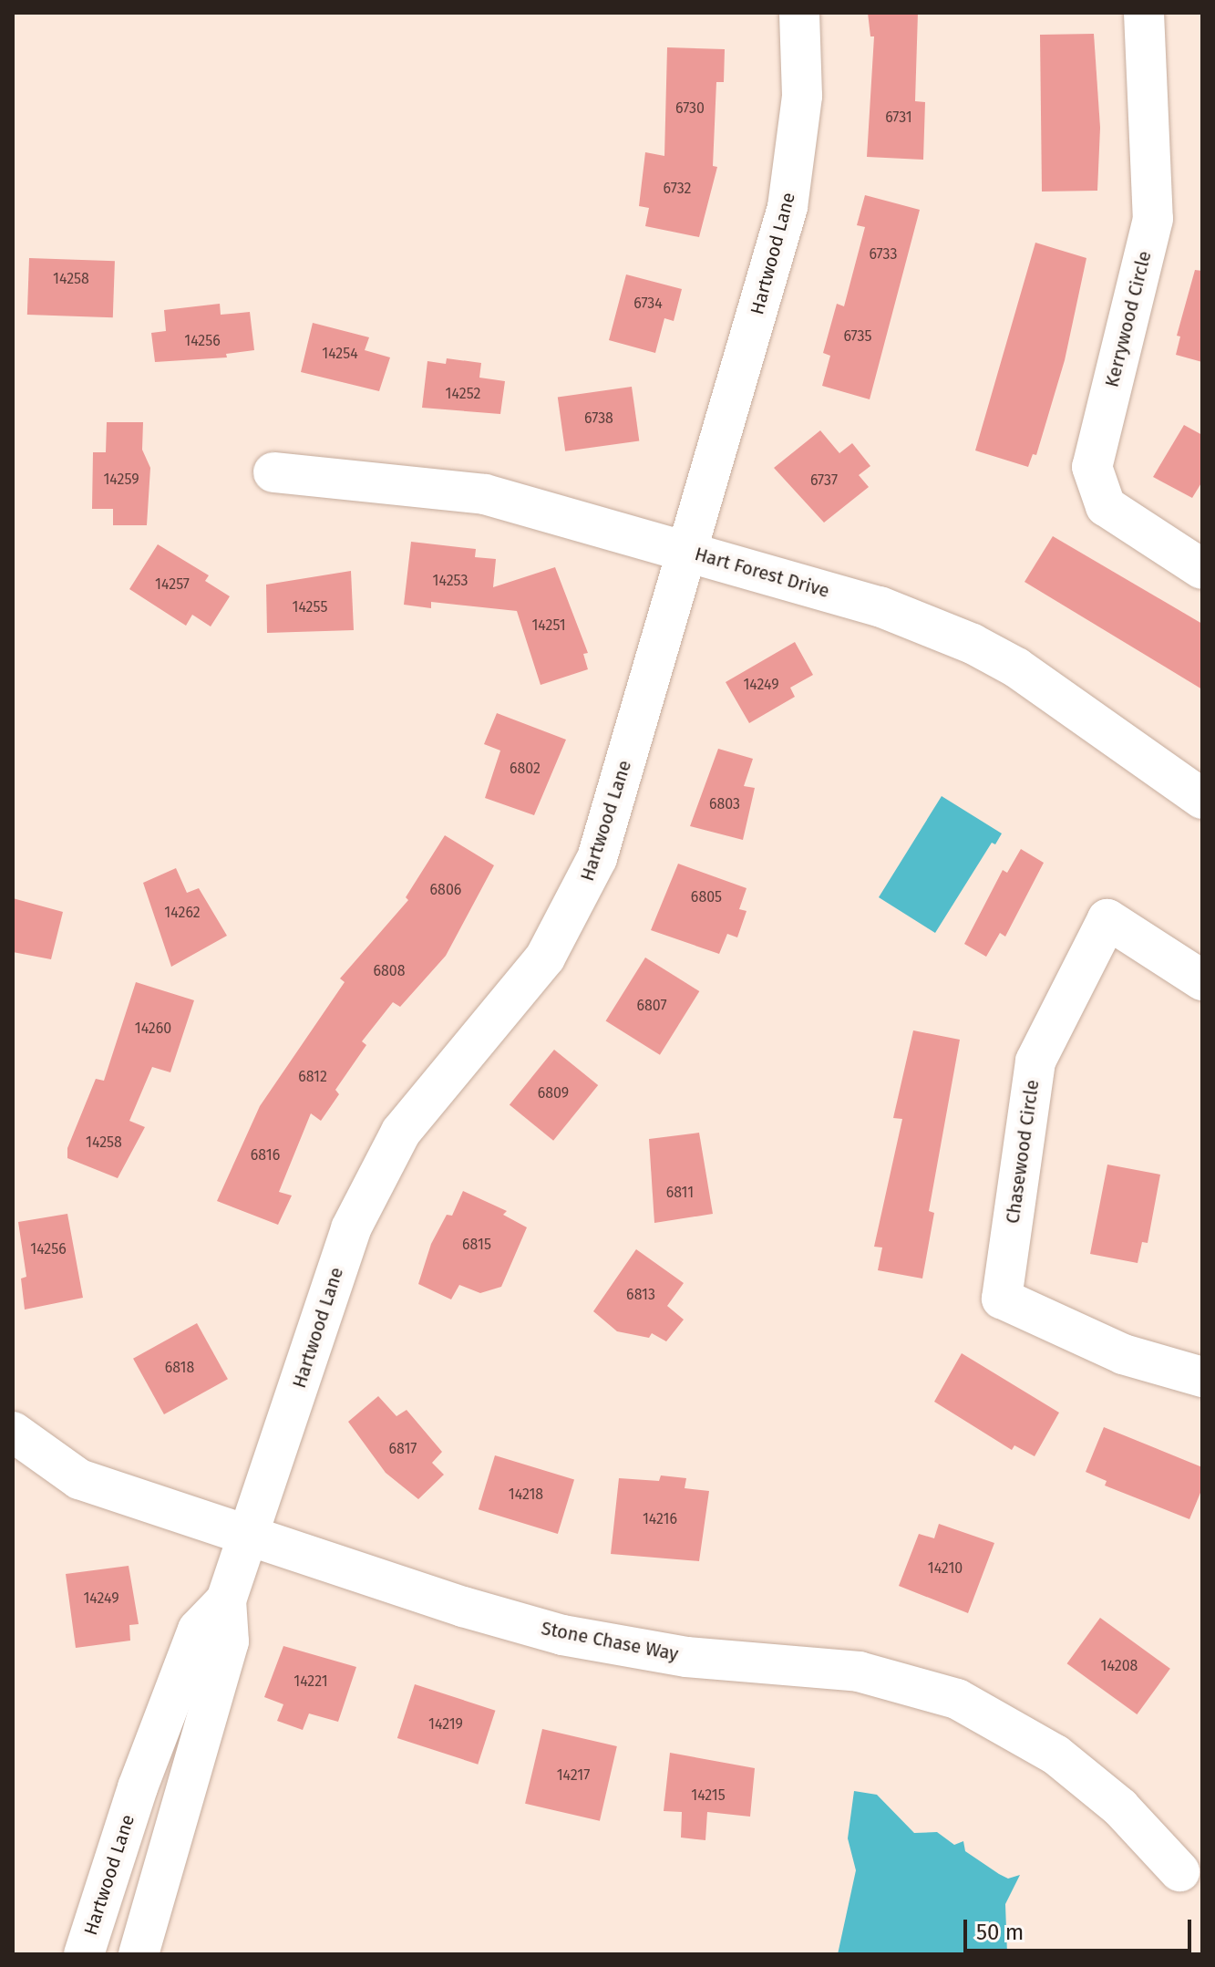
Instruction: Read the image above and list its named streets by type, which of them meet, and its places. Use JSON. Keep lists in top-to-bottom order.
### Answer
{
  "streets": {
    "street": [
      "Hartwood Lane",
      "Kerrywood Circle",
      "Hart Forest Drive",
      "Chasewood Circle",
      "Stone Chase Way"
    ]
  },
  "crossings": [
    ["Hartwood Lane", "Hart Forest Drive"],
    ["Hartwood Lane", "Stone Chase Way"]
  ],
  "house_numbers": [
    "6730",
    "6731",
    "6732",
    "6733",
    "14258",
    "6734",
    "6735",
    "14256",
    "14254",
    "14252",
    "6738",
    "14259",
    "6737",
    "14253",
    "14257",
    "14255",
    "14251",
    "14249",
    "6802",
    "6803",
    "6806",
    "6805",
    "14262",
    "6808",
    "6807",
    "14260",
    "6812",
    "6809",
    "14258",
    "6816",
    "6811",
    "6815",
    "14256",
    "6813",
    "6818",
    "6817",
    "14218",
    "14216",
    "14210",
    "14249",
    "14208",
    "14221",
    "14219",
    "14217",
    "14215"
  ],
  "scale_bar": "50 m"
}
